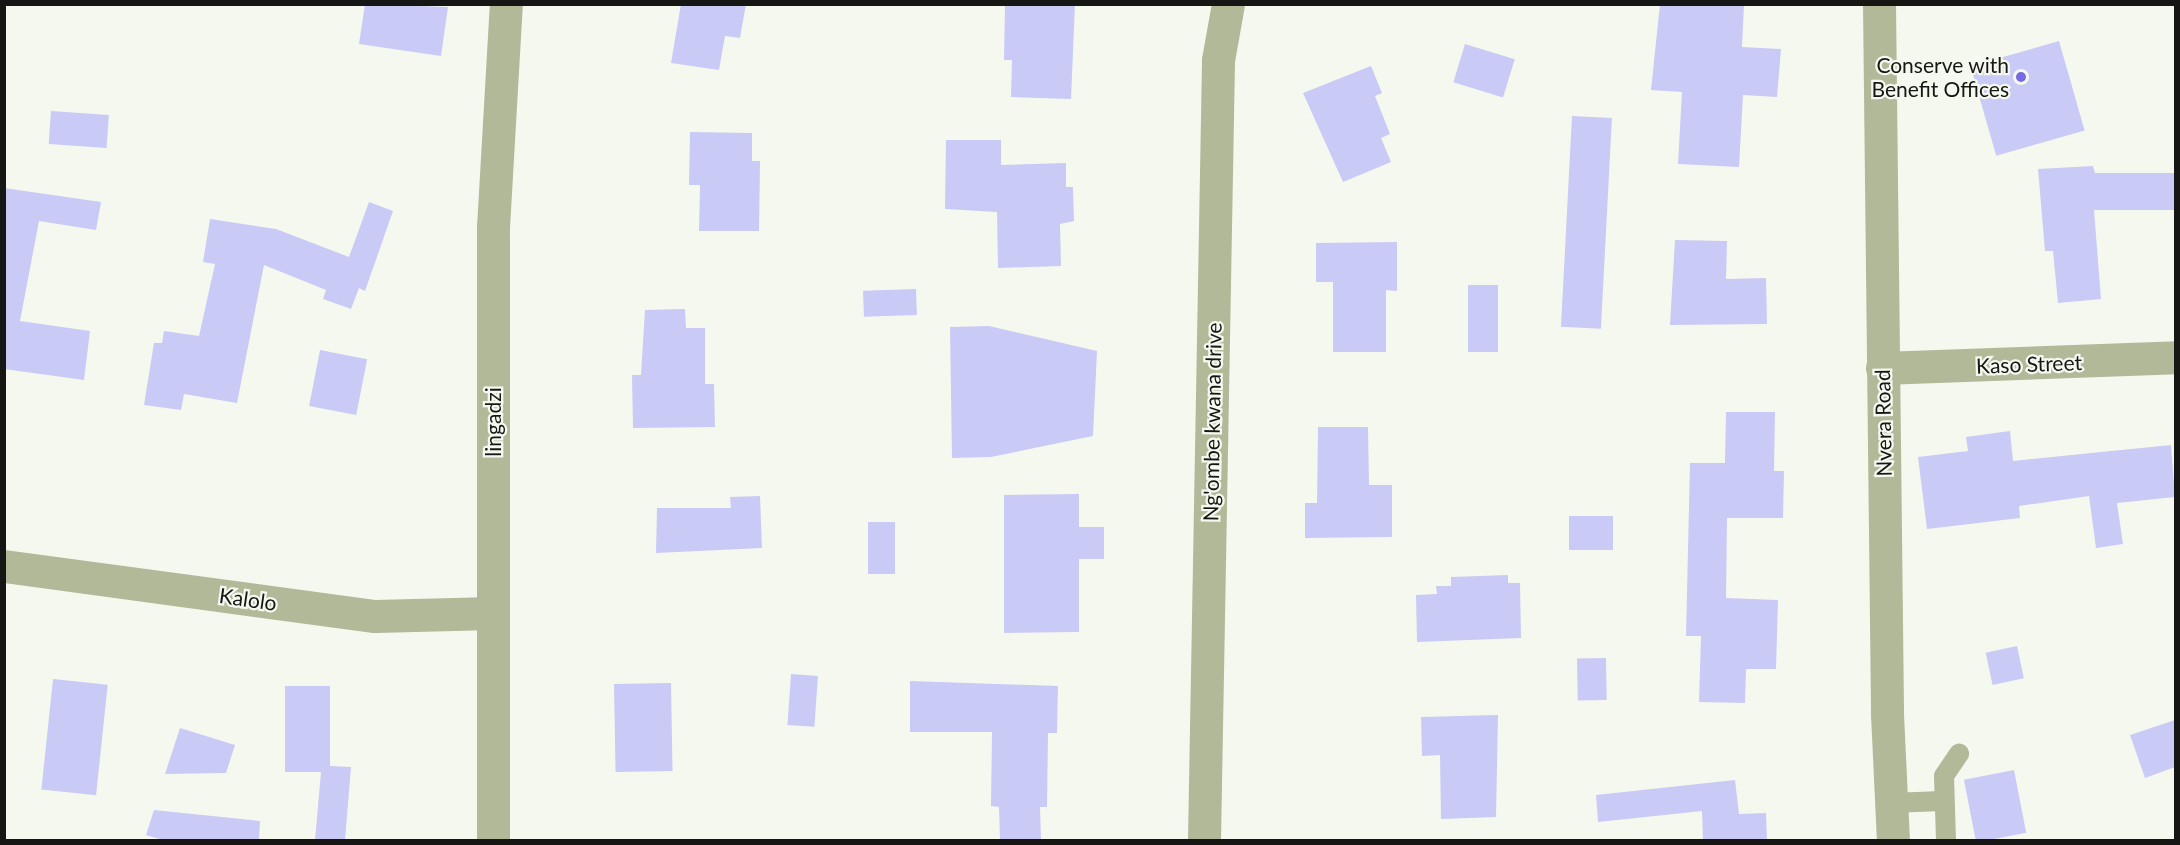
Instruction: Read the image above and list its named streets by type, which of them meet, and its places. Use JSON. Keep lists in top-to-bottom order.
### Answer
{
  "streets": {
    "street": [
      "Kaso Street",
      "lingadzi",
      "Ng'ombe kwana drive",
      "Nvera Road",
      "Kalolo"
    ]
  },
  "crossings": [
    ["Kaso Street", "Nvera Road"],
    ["lingadzi", "Kalolo"]
  ],
  "places": ["Conserve with Benefit Offices"]
}
